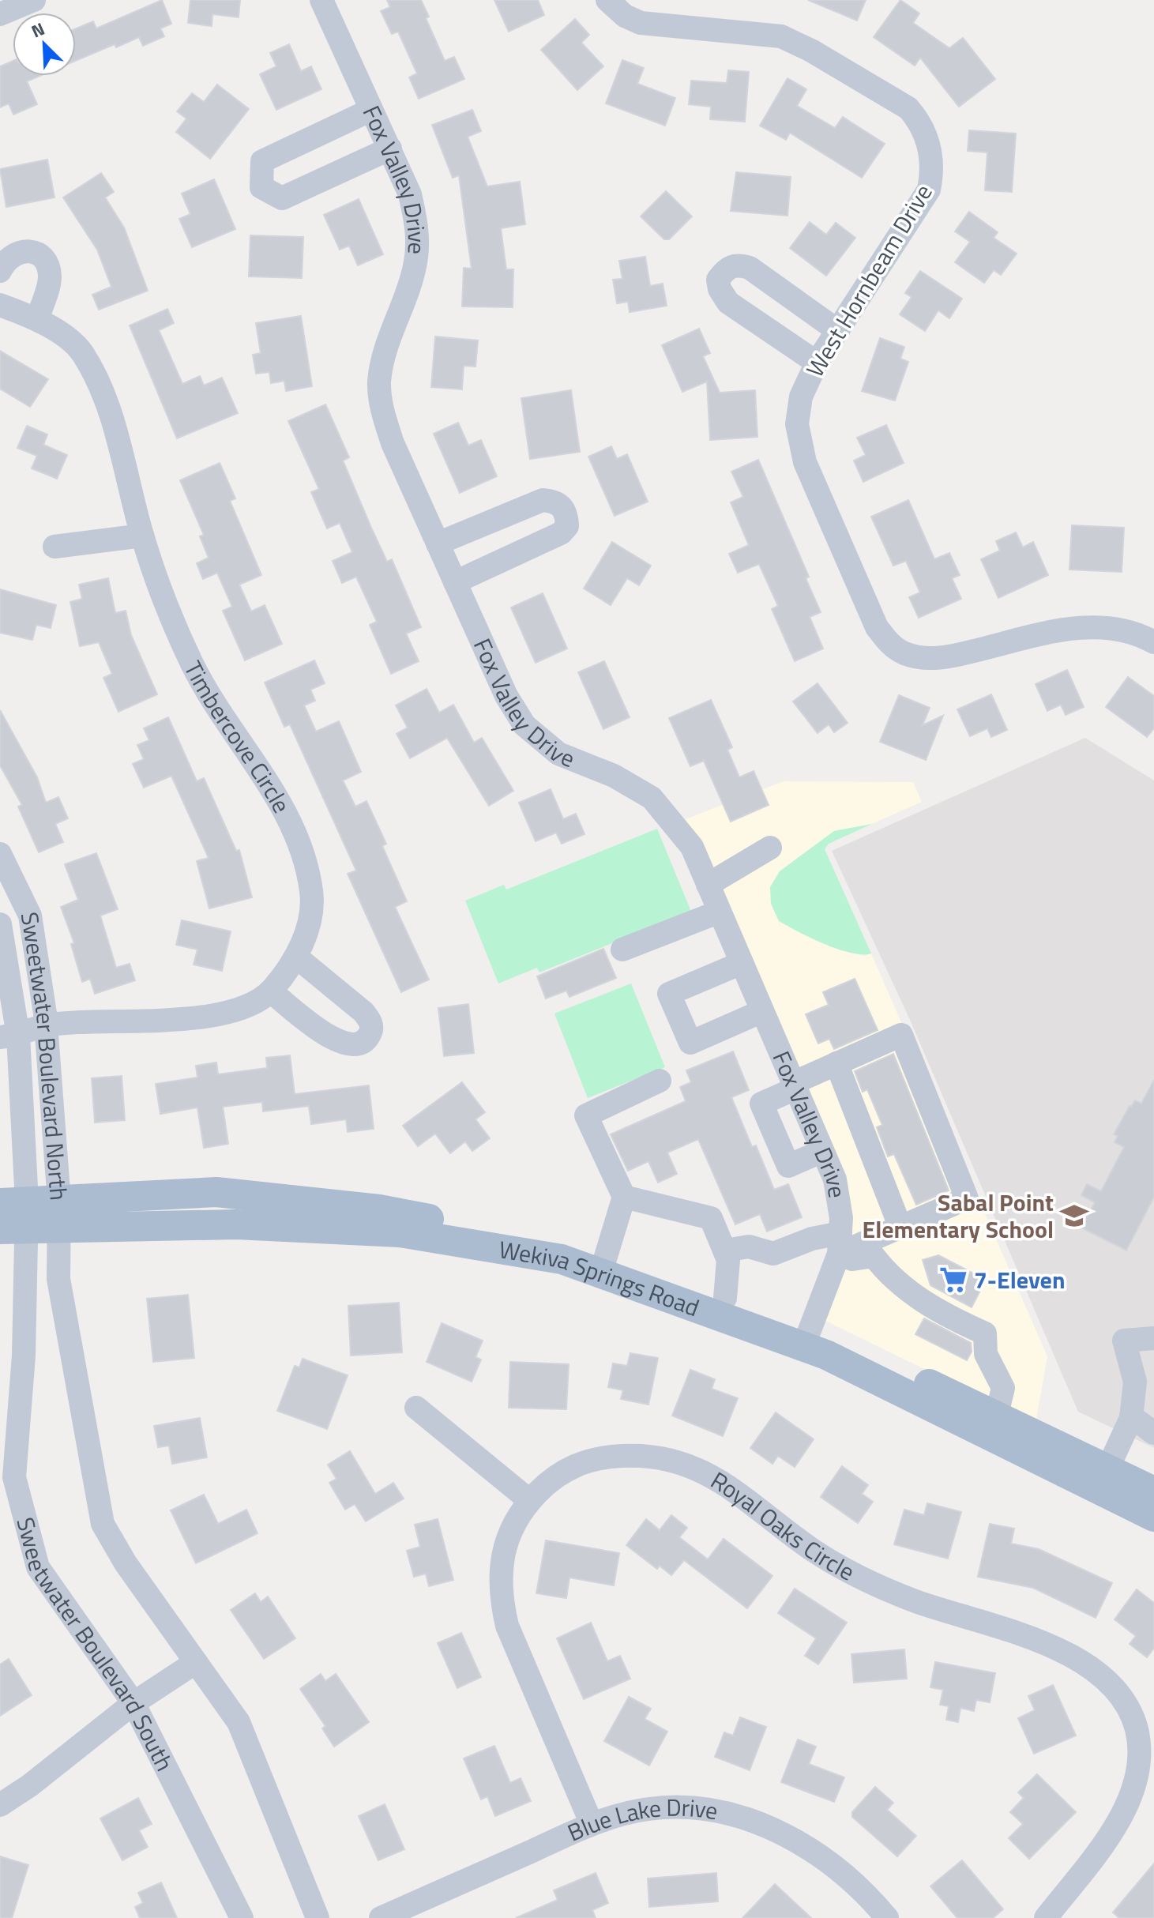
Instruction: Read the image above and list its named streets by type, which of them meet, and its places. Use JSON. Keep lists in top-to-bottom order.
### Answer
{
  "streets": {
    "main road": ["Wekiva Springs Road"],
    "street": [
      "Fox Valley Drive",
      "West Hornbeam Drive",
      "Timbercove Circle",
      "Sweetwater Boulevard North",
      "Royal Oaks Circle",
      "Sweetwater Boulevard South",
      "Blue Lake Drive"
    ]
  },
  "crossings": [
    ["Fox Valley Drive", "Wekiva Springs Road"],
    ["Timbercove Circle", "Sweetwater Boulevard North"],
    ["Sweetwater Boulevard North", "Wekiva Springs Road"],
    ["Sweetwater Boulevard North", "Sweetwater Boulevard South"],
    ["Wekiva Springs Road", "Sweetwater Boulevard South"],
    ["Royal Oaks Circle", "Blue Lake Drive"]
  ],
  "places": {
    "school or university": ["Sabal Point Elementary School"],
    "supermarket": ["7-Eleven"]
  },
  "north": "top left"
}
